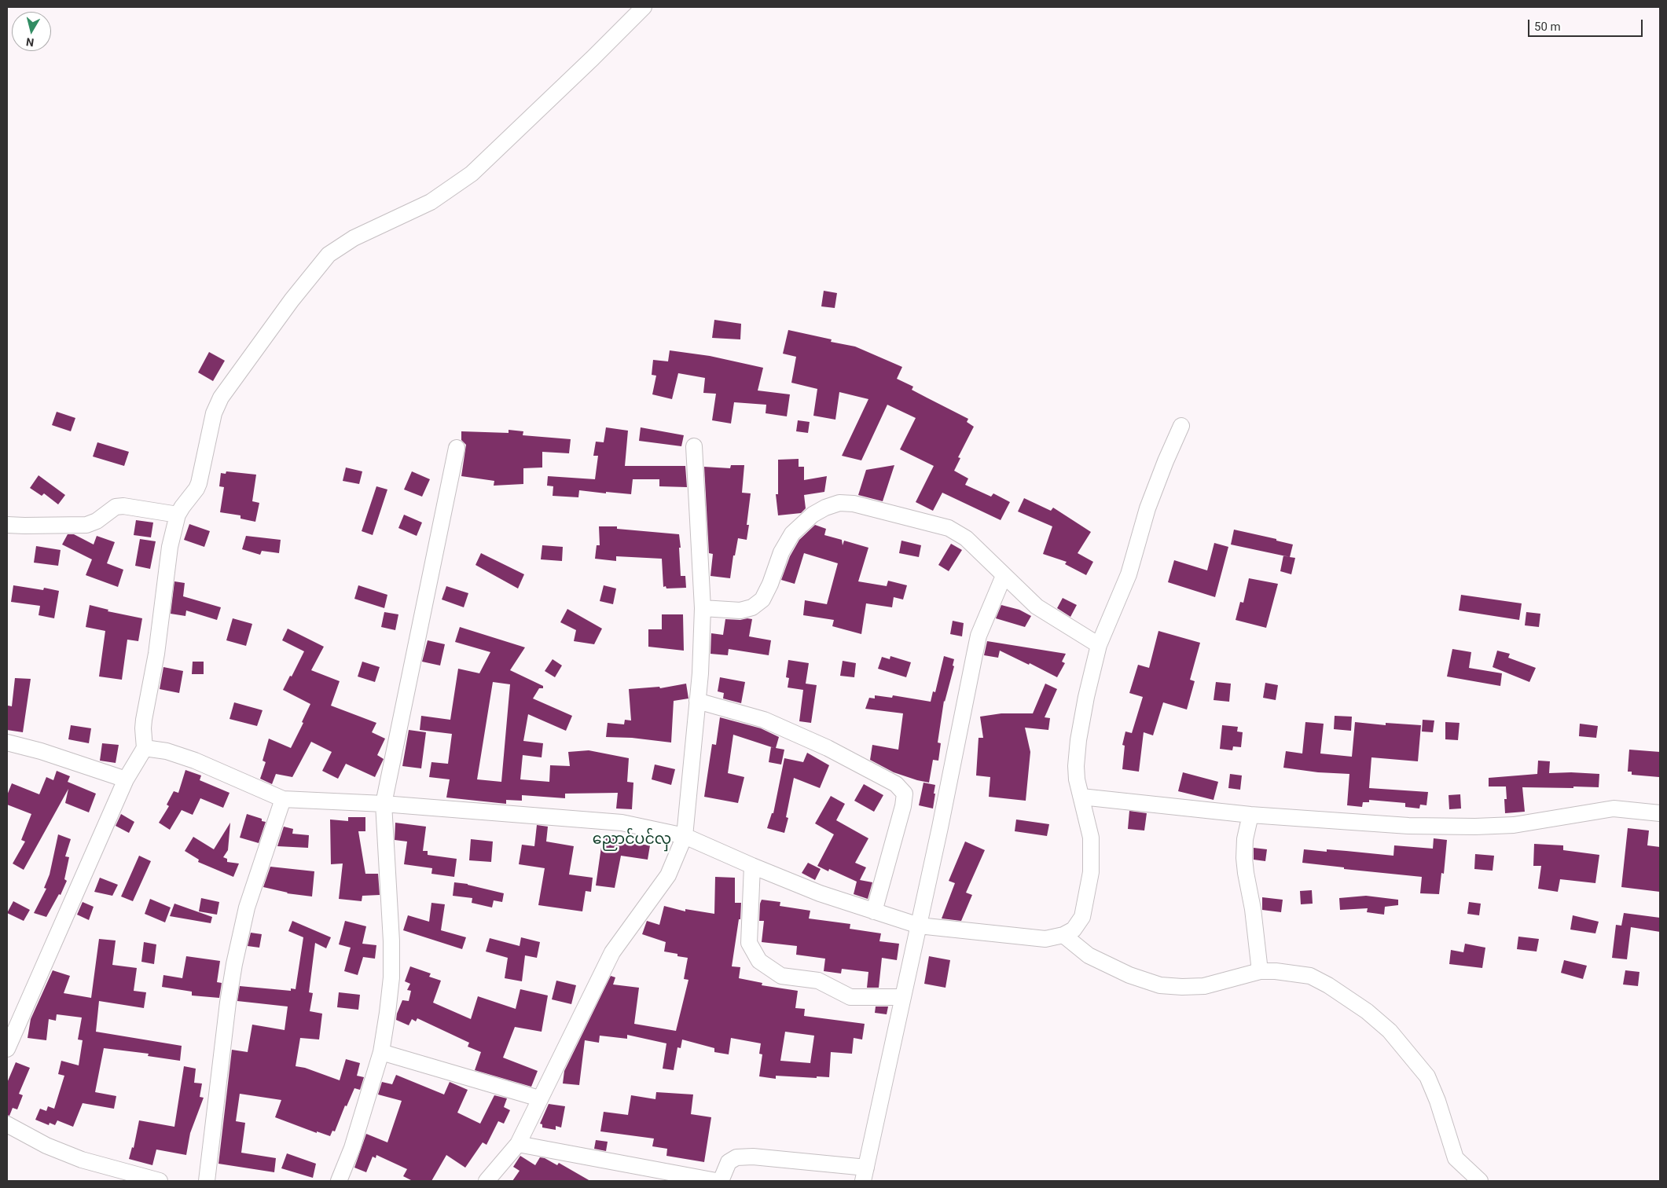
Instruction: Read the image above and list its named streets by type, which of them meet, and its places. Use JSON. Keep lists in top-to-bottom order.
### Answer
{
  "districts": ["ညောင်ပင်လှ"],
  "scale_bar": "50 m",
  "north": "bottom"
}
